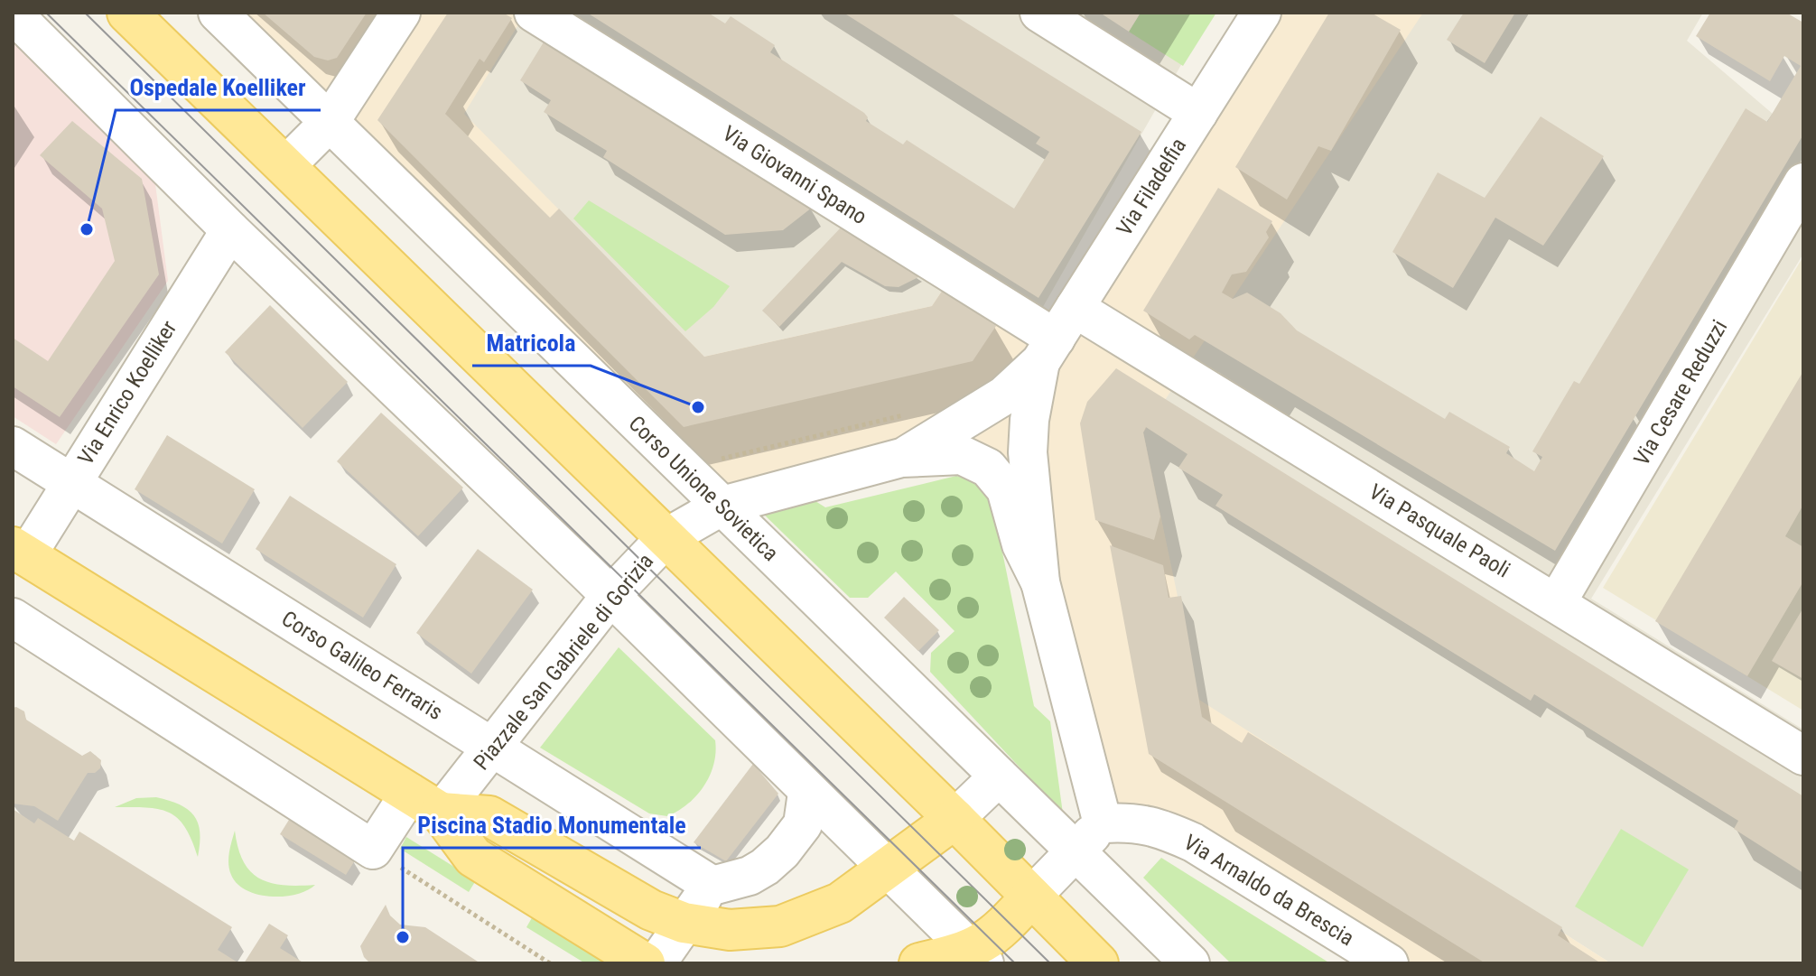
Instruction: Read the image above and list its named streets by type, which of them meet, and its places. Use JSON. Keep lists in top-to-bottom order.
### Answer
{
  "streets": {
    "street": [
      "Via Giovanni Spano",
      "Via Filadelfia",
      "Via Enrico Koelliker",
      "Via Cesare Reduzzi",
      "Corso Unione Sovietica",
      "Via Pasquale Paoli",
      "Piazzale San Gabriele di Gorizia",
      "Corso Galileo Ferraris",
      "Via Arnaldo da Brescia"
    ]
  },
  "crossings": [
    ["Via Giovanni Spano", "Via Filadelfia"],
    ["Via Giovanni Spano", "Via Pasquale Paoli"],
    ["Via Giovanni Spano", "Piazzale San Gabriele di Gorizia"],
    ["Via Filadelfia", "Via Pasquale Paoli"],
    ["Via Filadelfia", "Piazzale San Gabriele di Gorizia"],
    ["Via Enrico Koelliker", "Corso Galileo Ferraris"],
    ["Via Cesare Reduzzi", "Via Pasquale Paoli"],
    ["Corso Unione Sovietica", "Piazzale San Gabriele di Gorizia"],
    ["Via Pasquale Paoli", "Piazzale San Gabriele di Gorizia"],
    ["Piazzale San Gabriele di Gorizia", "Corso Galileo Ferraris"],
    ["Piazzale San Gabriele di Gorizia", "Via Arnaldo da Brescia"]
  ],
  "places": ["Ospedale Koelliker", "Matricola", "Piscina Stadio Monumentale"]
}
